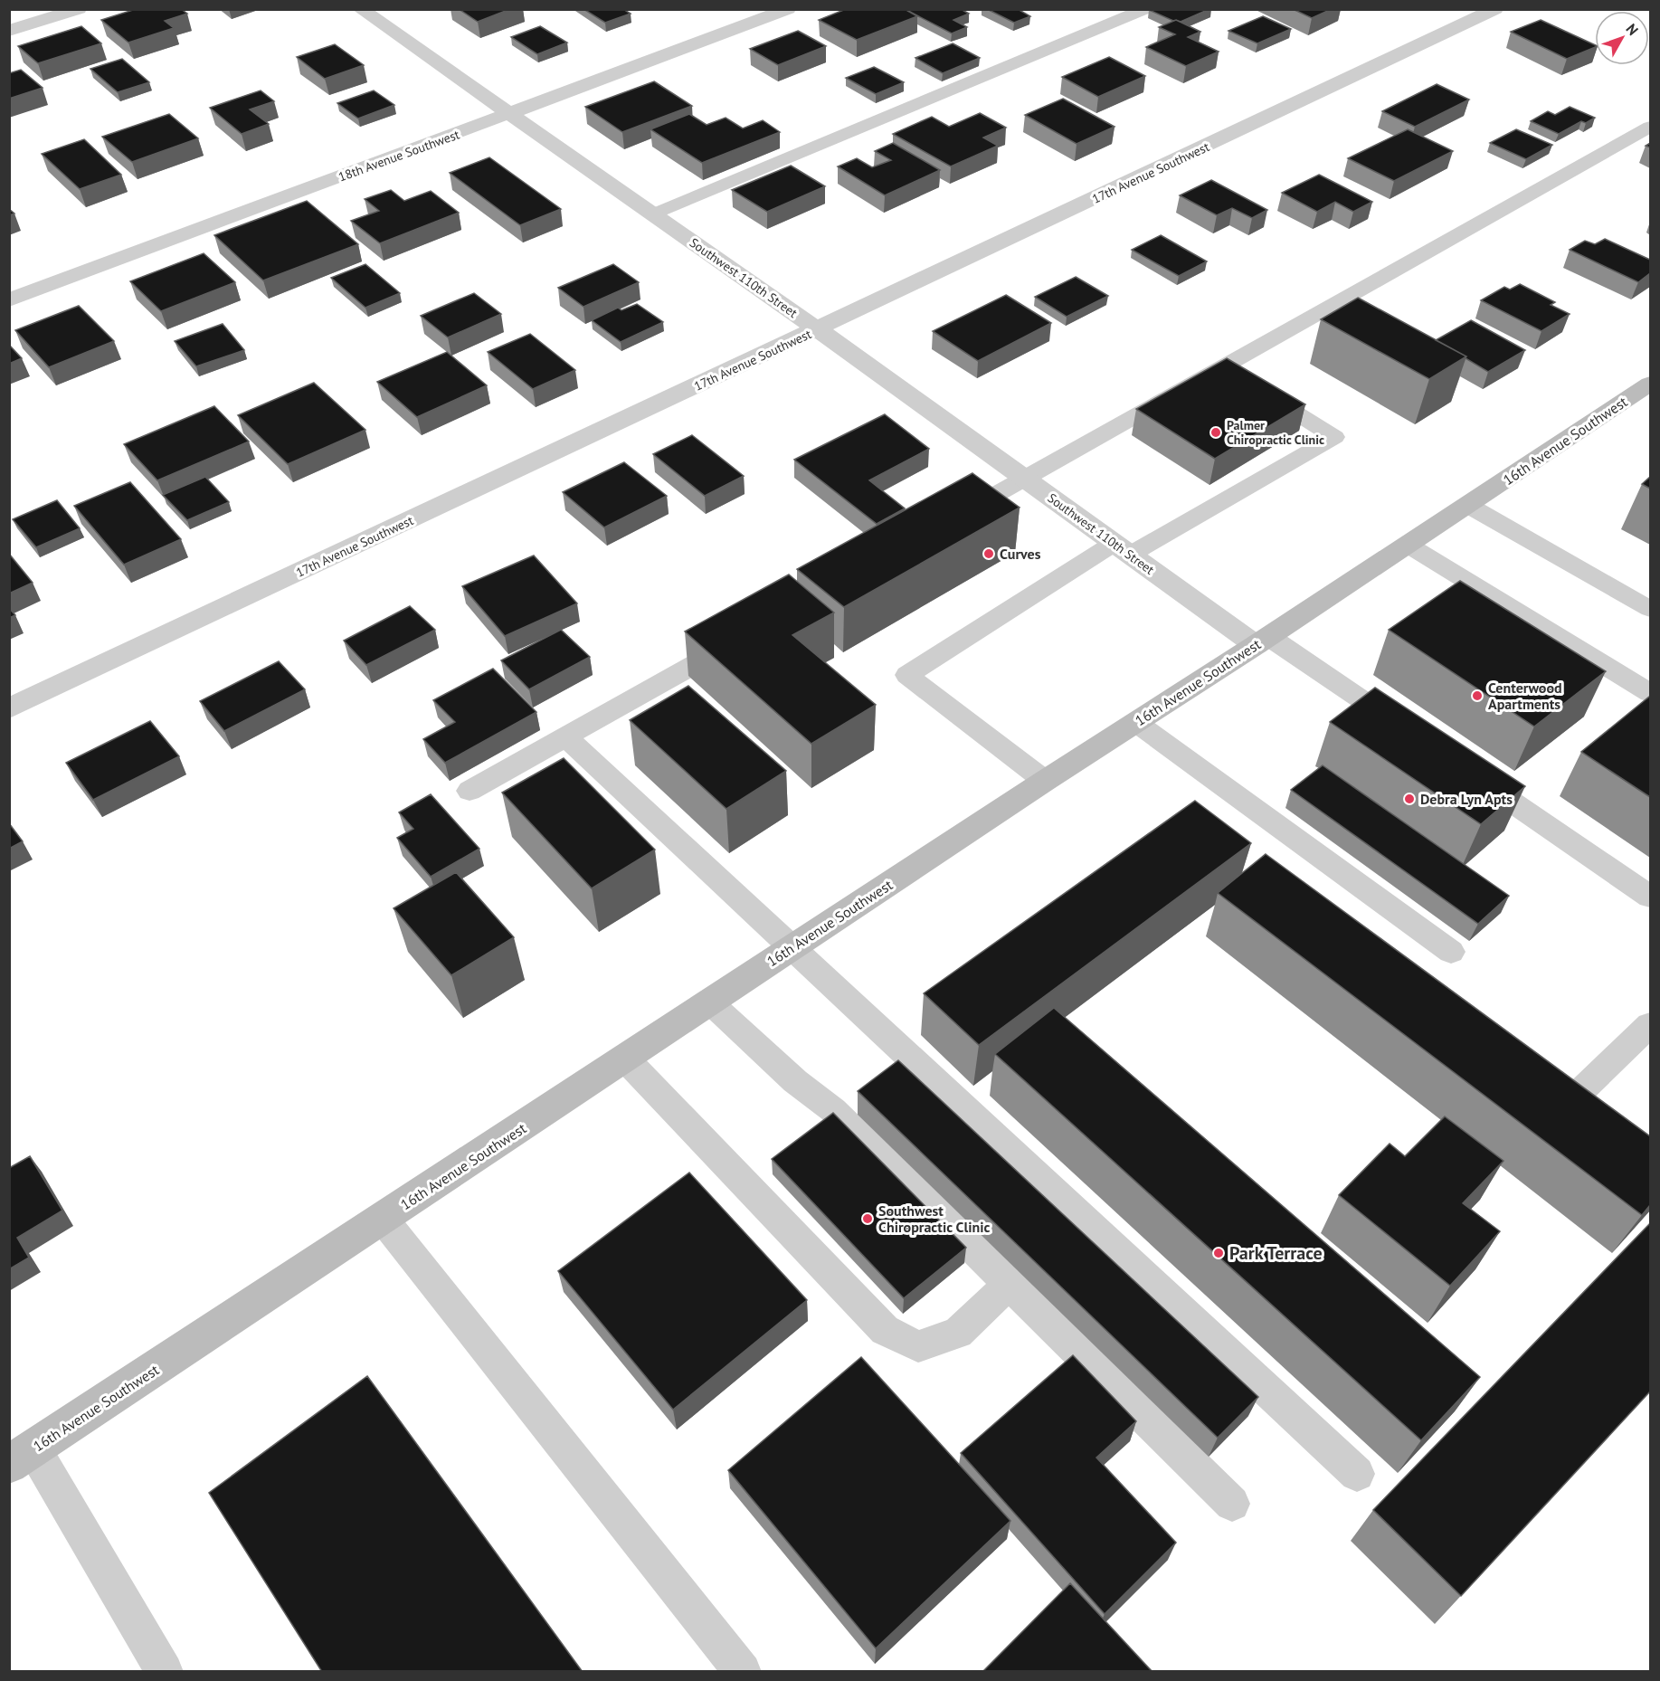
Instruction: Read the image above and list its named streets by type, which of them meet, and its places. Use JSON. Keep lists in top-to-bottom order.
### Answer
{
  "streets": {
    "main road": ["16th Avenue Southwest"],
    "street": ["18th Avenue Southwest", "17th Avenue Southwest", "Southwest 110th Street"]
  },
  "crossings": [
    ["18th Avenue Southwest", "Southwest 110th Street"],
    ["17th Avenue Southwest", "Southwest 110th Street"],
    ["Southwest 110th Street", "16th Avenue Southwest"]
  ],
  "places": [
    "Palmer Chiropractic Clinic",
    "Curves",
    "Centerwood Apartments",
    "Debra Lyn Apts",
    "Southwest Chiropractic Clinic",
    "Park Terrace"
  ],
  "north": "top right"
}
